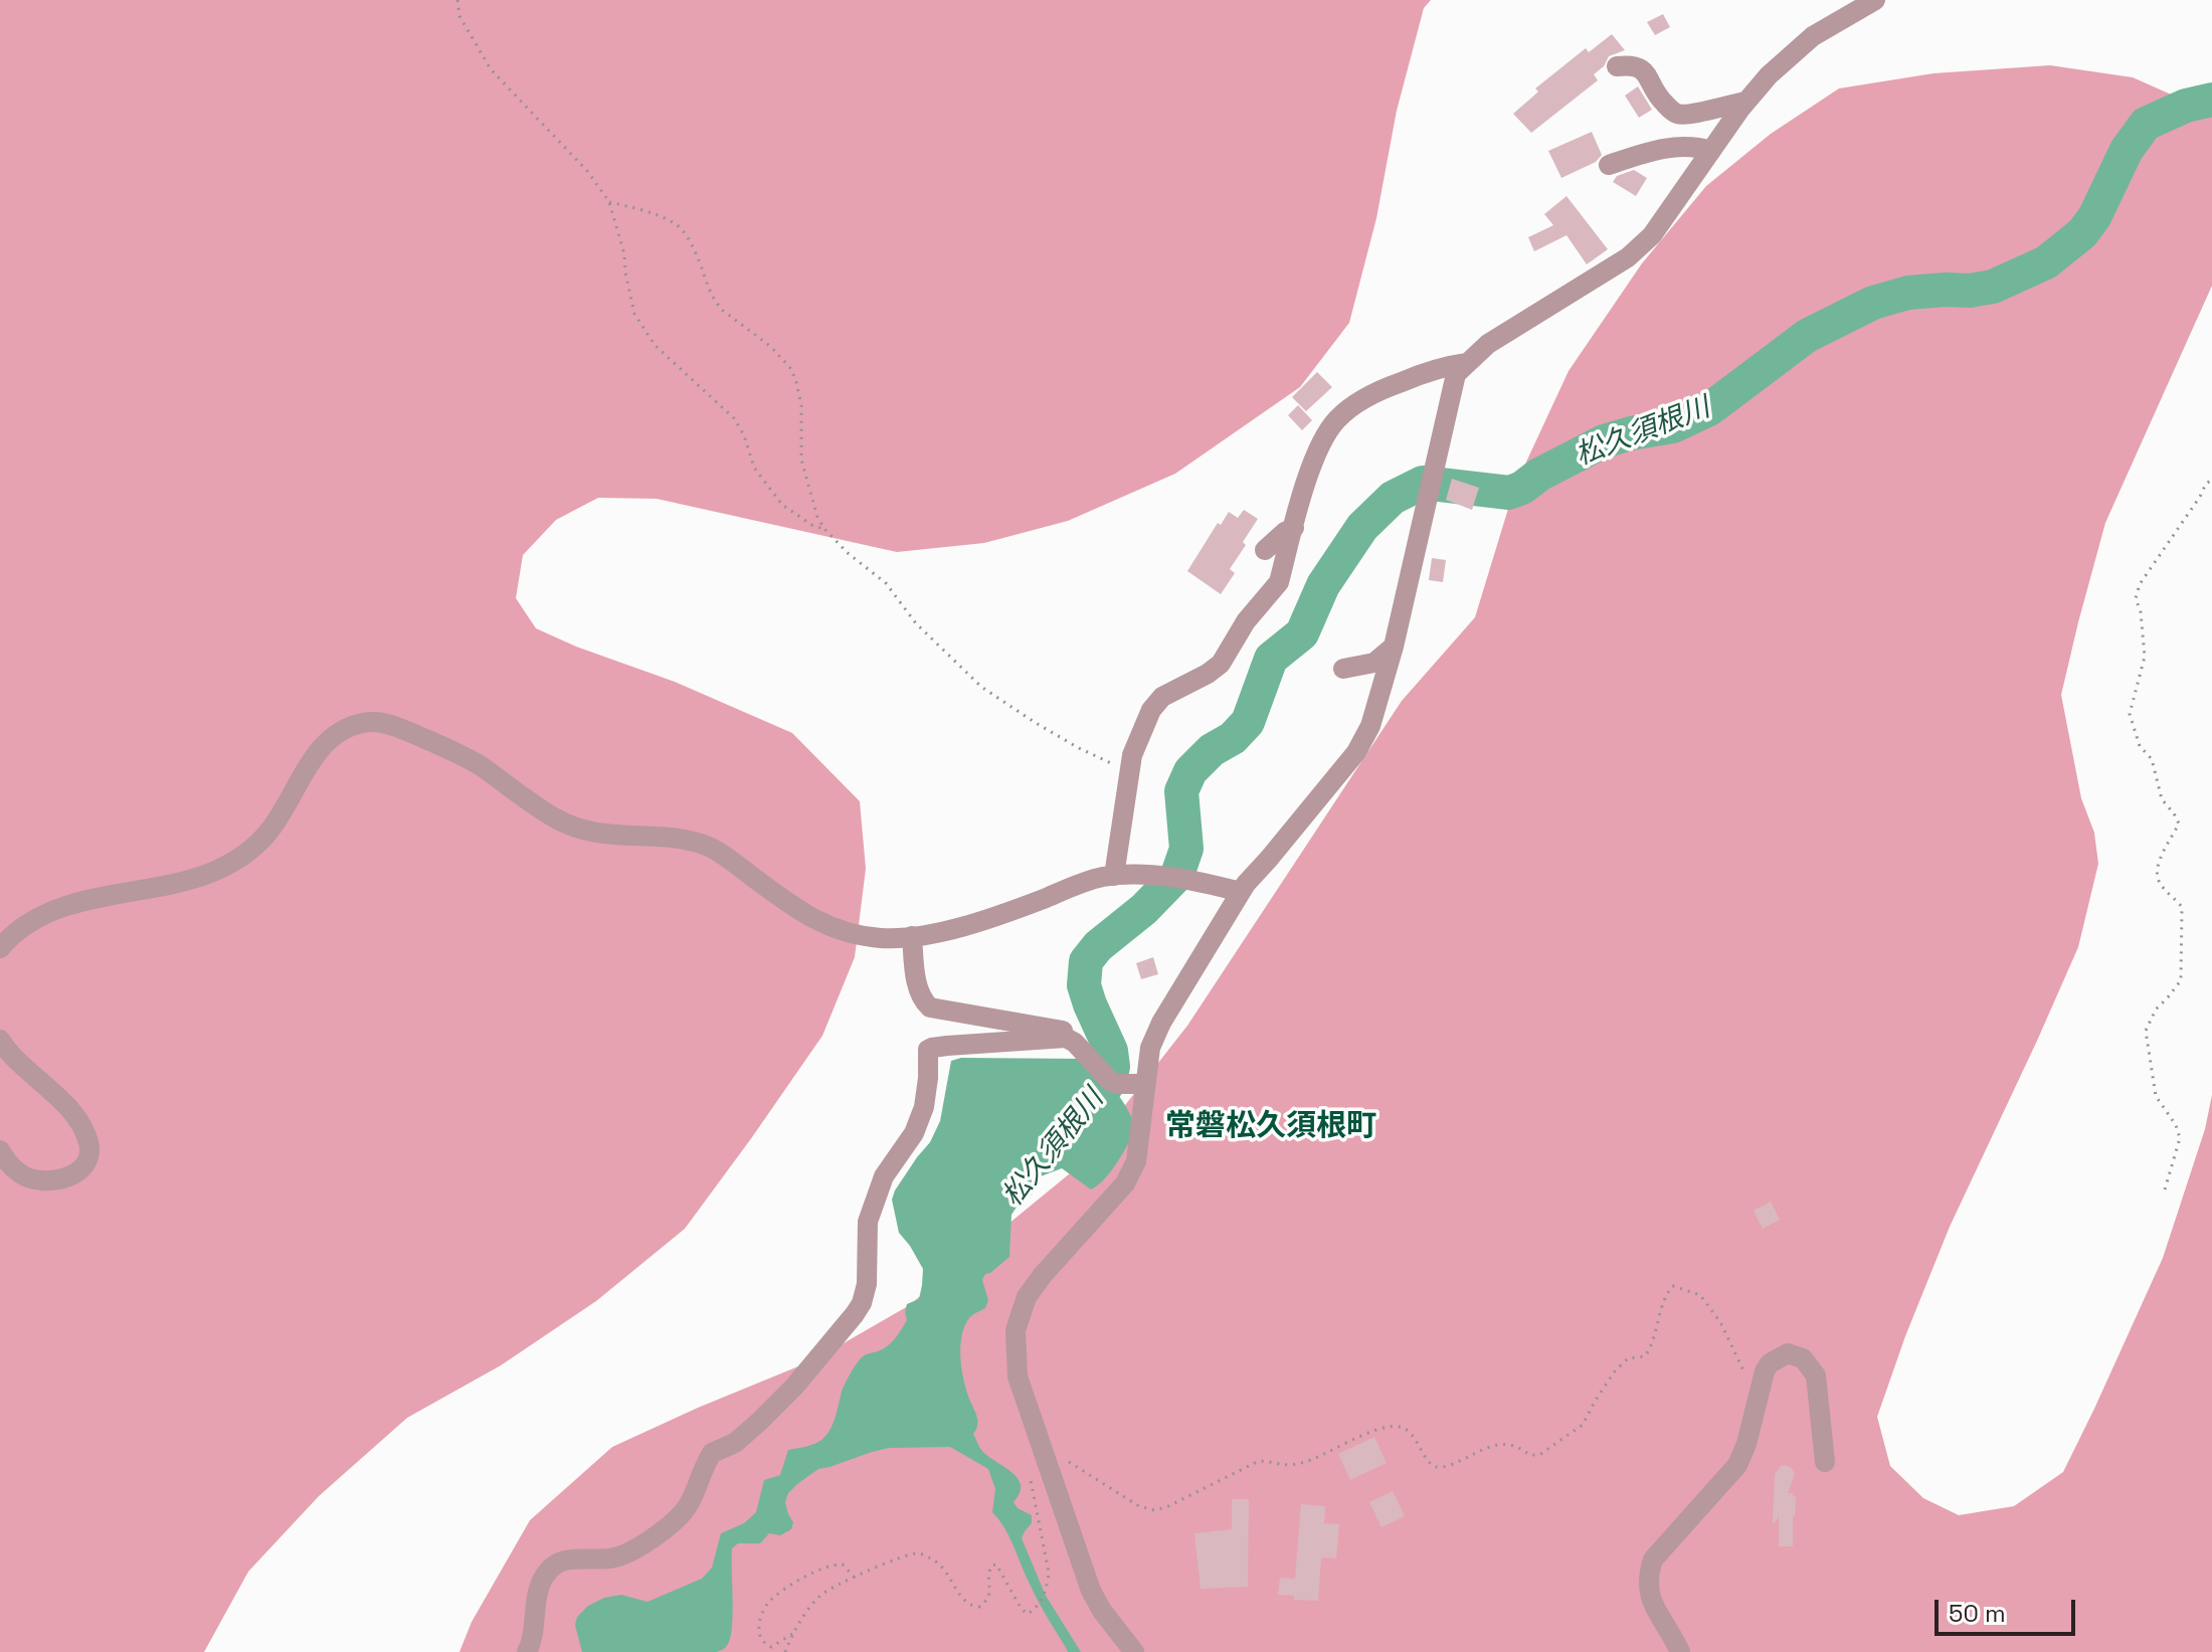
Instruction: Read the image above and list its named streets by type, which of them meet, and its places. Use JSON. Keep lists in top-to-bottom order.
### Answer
{
  "districts": ["常磐松久須根町"],
  "water": ["松久須根川"],
  "scale_bar": "50 m"
}
